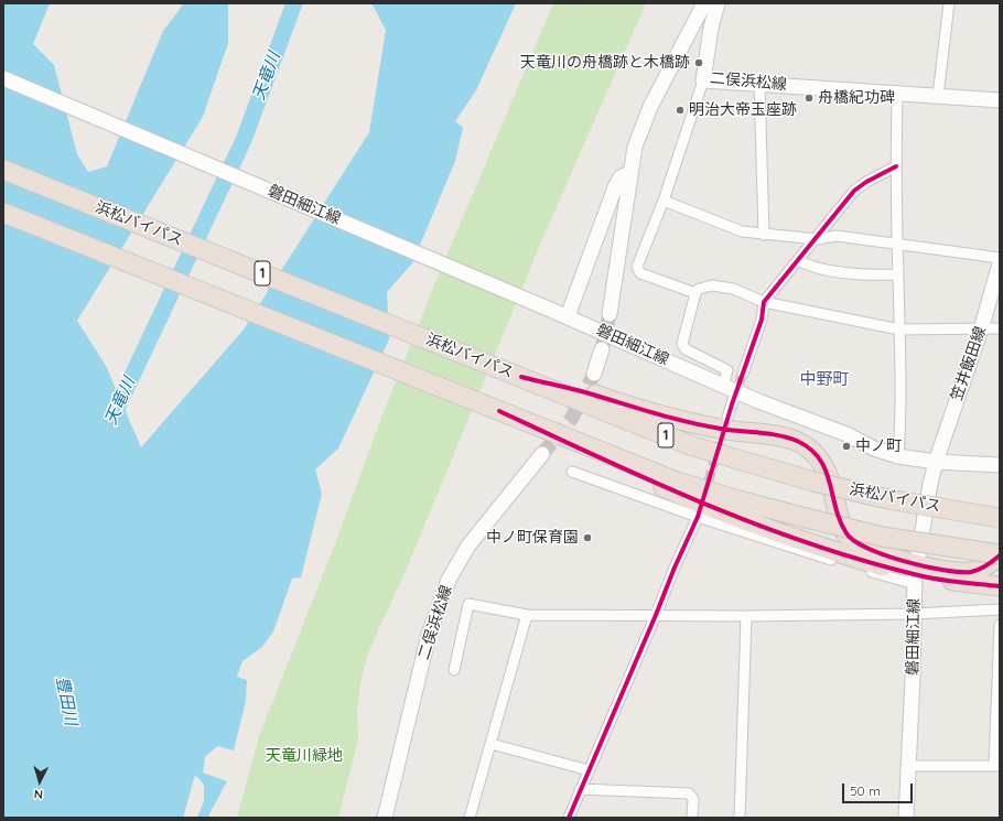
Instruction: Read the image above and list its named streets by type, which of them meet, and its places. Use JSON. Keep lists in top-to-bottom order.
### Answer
{
  "streets": {
    "highway": ["浜松バイパス", "1"],
    "main road": ["二俣浜松線", "磐田細江線", "笠井飯田線"]
  },
  "crossings": [
    ["磐田細江線", "1"],
    ["磐田細江線", "笠井飯田線"],
    ["浜松バイパス", "1"]
  ],
  "districts": ["中野町"],
  "water": ["天竜川", "豊田川"],
  "parks": ["天竜川緑地"],
  "places": [
    "天竜川の舟橋跡と木橋跡",
    "舟橋紀功碑",
    "明治大帝玉座跡",
    "中ノ町",
    "中ノ町保育園"
  ],
  "scale_bar": "50 m",
  "north": "bottom"
}
